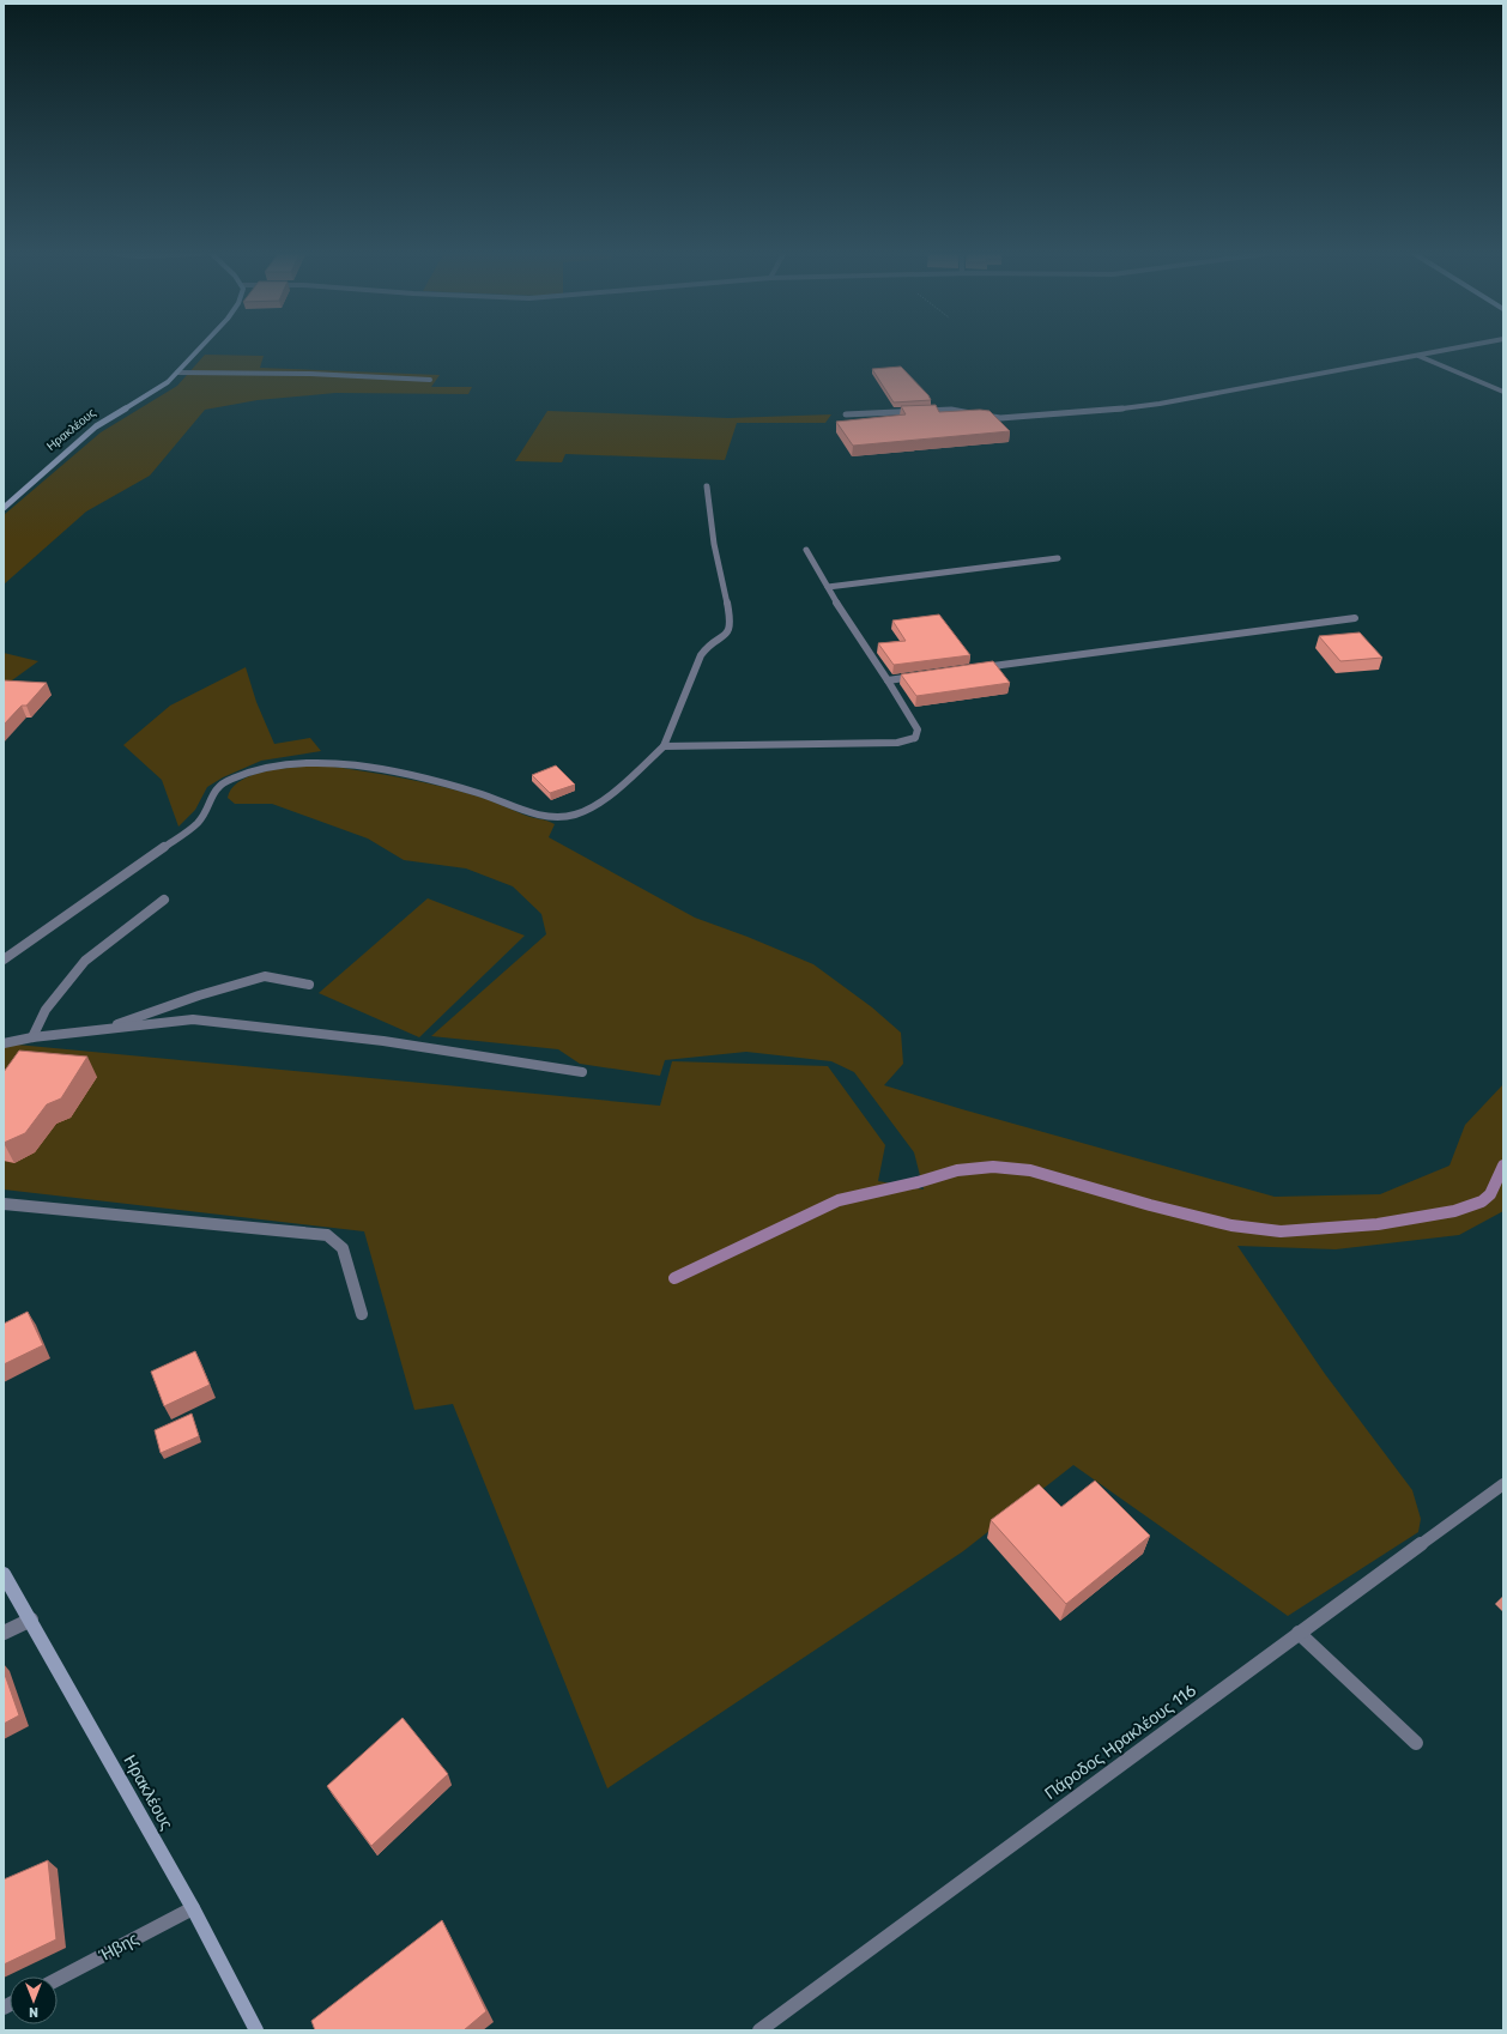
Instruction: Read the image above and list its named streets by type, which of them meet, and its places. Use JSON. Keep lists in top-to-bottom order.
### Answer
{
  "streets": {
    "street": ["Ηρακλέους", "Πάροδος Ηρακλέους 116", "Ήβης"]
  },
  "crossings": [
    ["Ηρακλέους", "Ήβης"]
  ],
  "north": "bottom"
}
